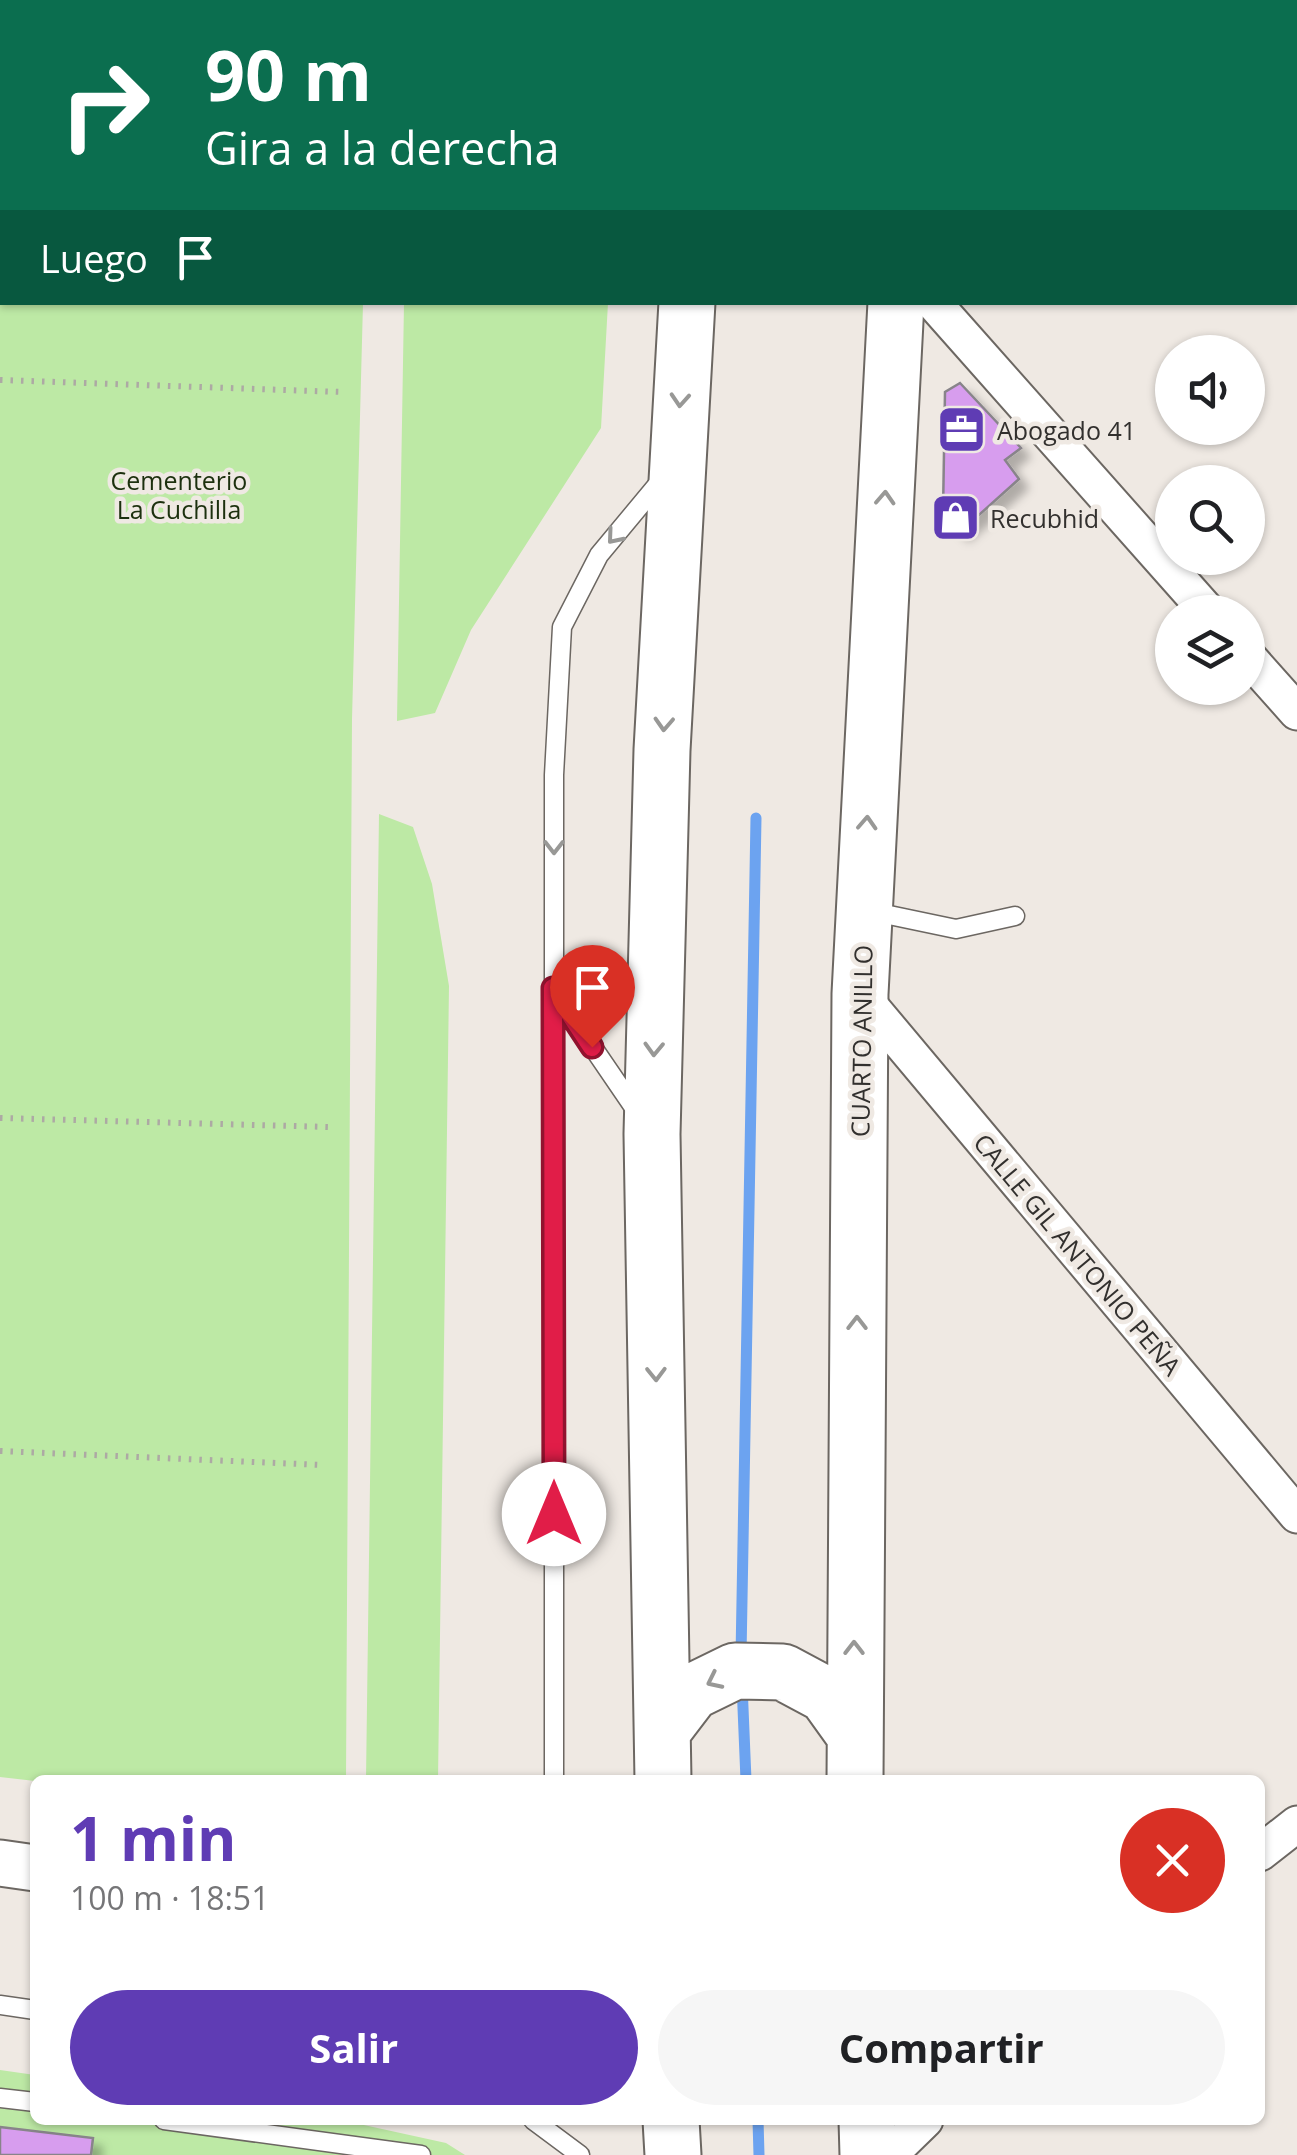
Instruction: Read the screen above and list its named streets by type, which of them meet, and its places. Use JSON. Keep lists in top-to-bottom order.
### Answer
{
  "streets": {
    "highway": ["CUARTO ANILLO"],
    "street": ["CALLE GIL ANTONIO PEÑA"]
  },
  "crossings": [
    ["CUARTO ANILLO", "CALLE GIL ANTONIO PEÑA"]
  ],
  "parks": ["Cementerio La Cuchilla"],
  "places": {
    "office": ["Abogado 41"],
    "shop": ["Recubhid"]
  },
  "page": {
    "turn": ["90 m", "Gira a la derecha"],
    "then": "Luego",
    "heading": ["1 min", "100 m · 18:51"],
    "buttons": ["Salir", "Compartir"]
  }
}
